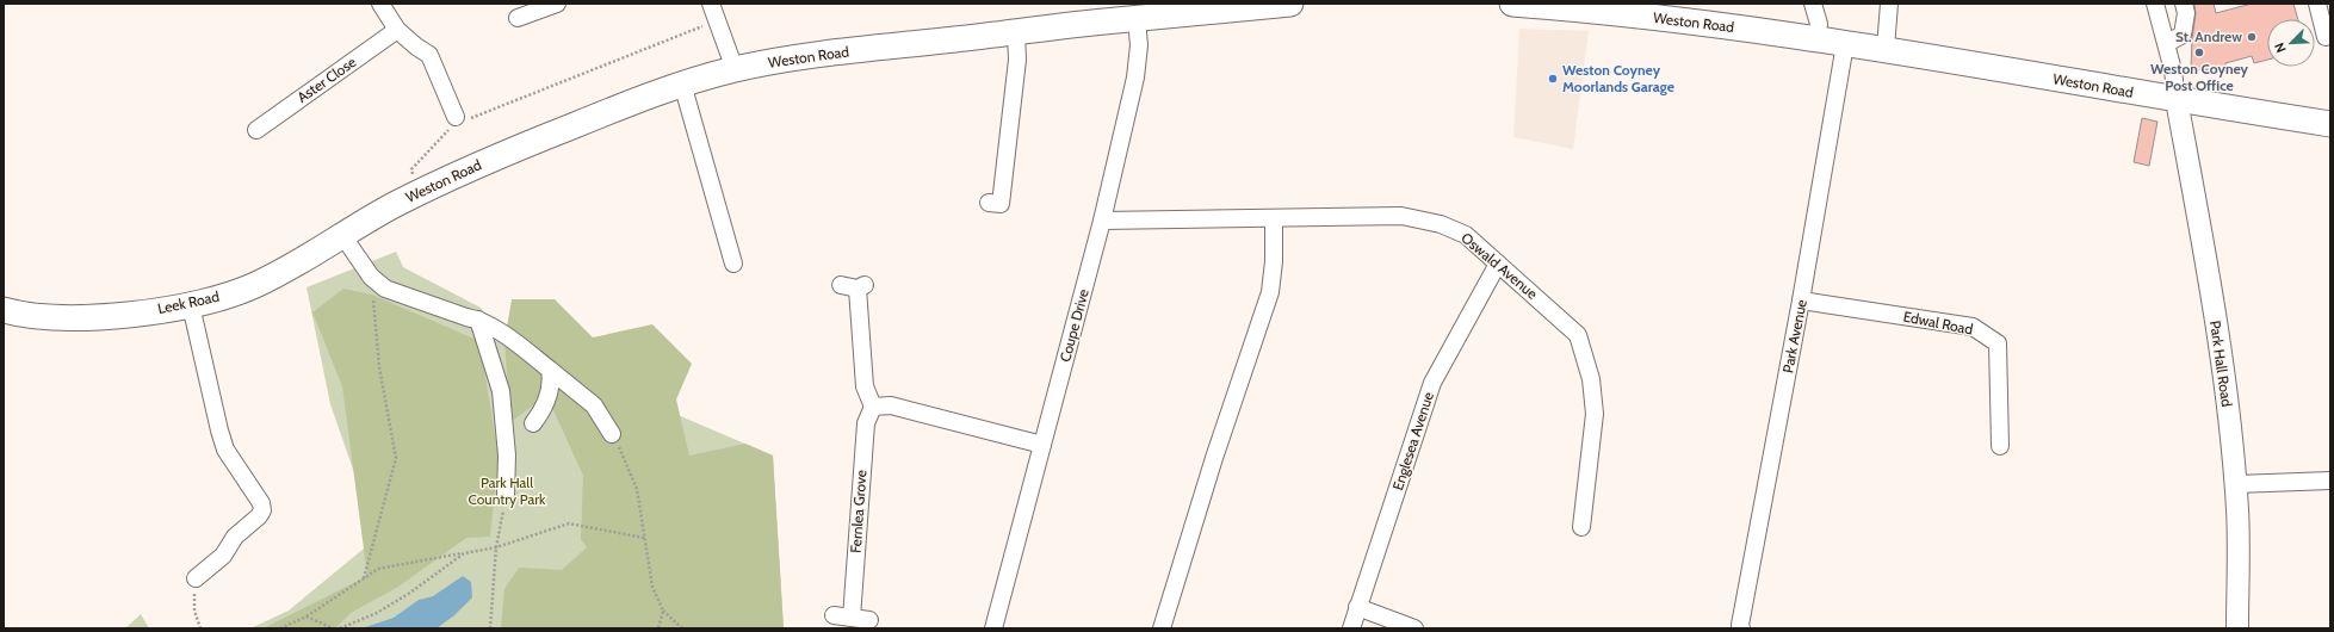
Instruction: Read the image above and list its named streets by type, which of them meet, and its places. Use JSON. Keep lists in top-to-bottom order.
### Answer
{
  "streets": {
    "highway": ["Weston Road", "Leek Road"],
    "main road": ["Park Hall Road"],
    "street": [
      "Aster Close",
      "Oswald Avenue",
      "Edwal Road",
      "Coupe Drive",
      "Park Avenue",
      "Englesea Avenue",
      "Fernlea Grove"
    ]
  },
  "crossings": [
    ["Weston Road", "Leek Road"],
    ["Weston Road", "Coupe Drive"],
    ["Weston Road", "Park Avenue"],
    ["Weston Road", "Park Hall Road"],
    ["Oswald Avenue", "Coupe Drive"],
    ["Oswald Avenue", "Englesea Avenue"],
    ["Edwal Road", "Park Avenue"]
  ],
  "parks": ["Park Hall Country Park"],
  "places": ["St. Andrew", "Weston Coyney Post Office", "Weston Coyney Moorlands Garage"],
  "north": "bottom left"
}
